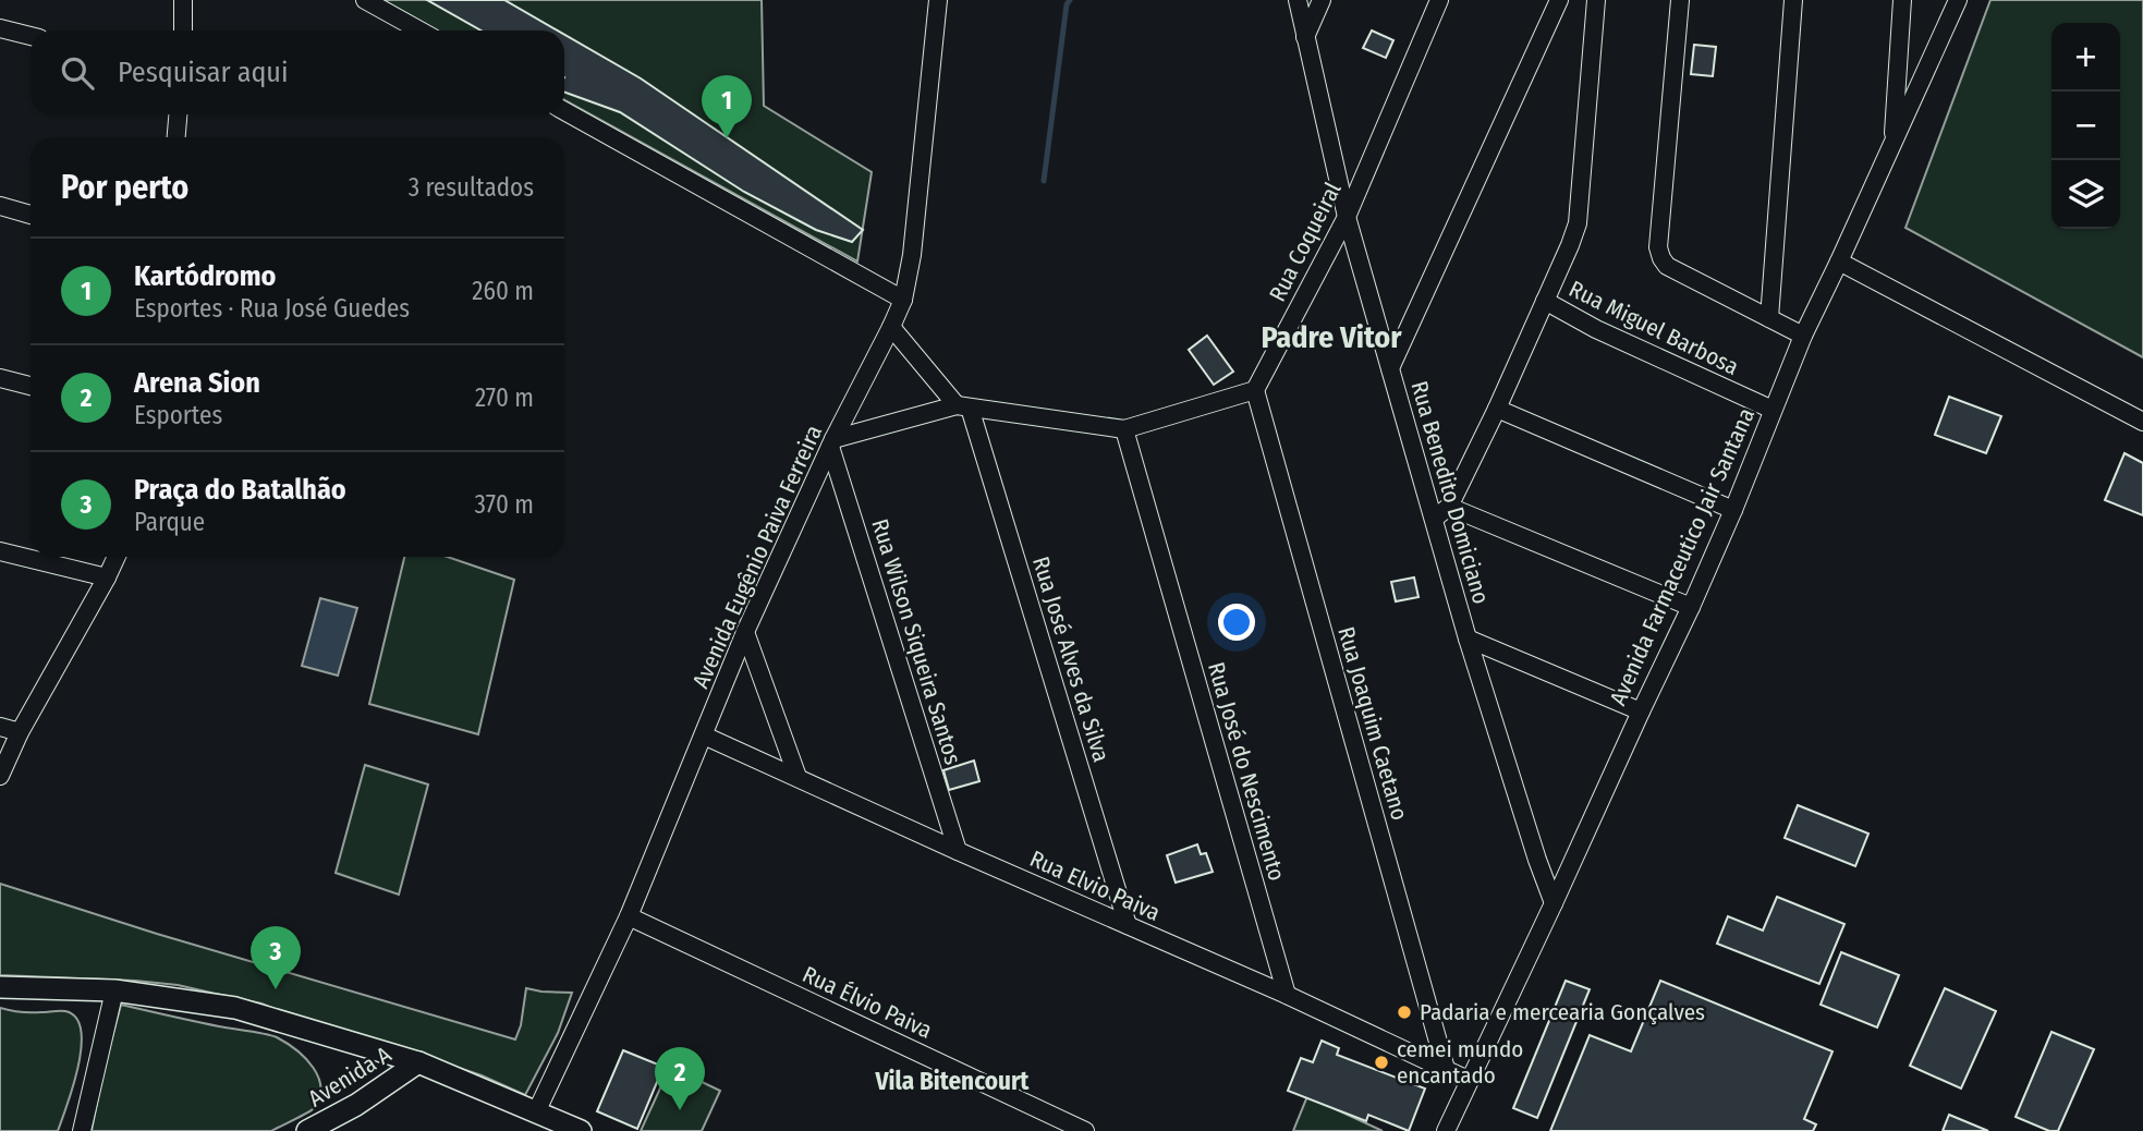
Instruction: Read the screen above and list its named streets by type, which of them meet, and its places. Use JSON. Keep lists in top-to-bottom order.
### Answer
{
  "streets": {
    "street": [
      "Rua Coqueiral",
      "Rua Miguel Barbosa",
      "Rua Benedito Domiciano",
      "Avenida Eugênio Paiva Ferreira",
      "Avenida Farmaceutico Jair Santana",
      "Rua Wilson Siqueira Santos",
      "Rua José Alves da Silva",
      "Rua Joaquim Caetano",
      "Rua José do Nescimento",
      "Rua Elvio Paiva",
      "Rua Élvio Paiva",
      "Avenida A"
    ]
  },
  "crossings": [
    ["Rua Coqueiral", "Rua Benedito Domiciano"],
    ["Rua Coqueiral", "Rua Joaquim Caetano"],
    ["Rua Miguel Barbosa", "Avenida Farmaceutico Jair Santana"],
    ["Rua Benedito Domiciano", "Avenida Farmaceutico Jair Santana"],
    ["Avenida Eugênio Paiva Ferreira", "Rua Wilson Siqueira Santos"],
    ["Avenida Eugênio Paiva Ferreira", "Rua Elvio Paiva"],
    ["Avenida Eugênio Paiva Ferreira", "Rua Élvio Paiva"],
    ["Avenida Farmaceutico Jair Santana", "Rua Elvio Paiva"],
    ["Rua Wilson Siqueira Santos", "Rua Elvio Paiva"],
    ["Rua José Alves da Silva", "Rua Elvio Paiva"],
    ["Rua Joaquim Caetano", "Rua Elvio Paiva"],
    ["Rua José do Nescimento", "Rua Elvio Paiva"]
  ],
  "districts": ["Padre Vitor", "Vila Bitencourt"],
  "places": ["Padaria e mercearia Gonçalves", "cemei mundo encantado"],
  "page": {
    "map_buttons": ["+", "−"],
    "search": "Pesquisar aqui",
    "pins": ["1", "3", "2"],
    "heading": ["Por perto", "3 resultados"],
    "list": [
      {
        "mark": "1",
        "name": "Kartódromo",
        "note": "Esportes · Rua José Guedes",
        "value": "260 m"
      },
      {
        "mark": "2",
        "name": "Arena Sion",
        "note": "Esportes",
        "value": "270 m"
      },
      {
        "mark": "3",
        "name": "Praça do Batalhão",
        "note": "Parque",
        "value": "370 m"
      }
    ]
  }
}
